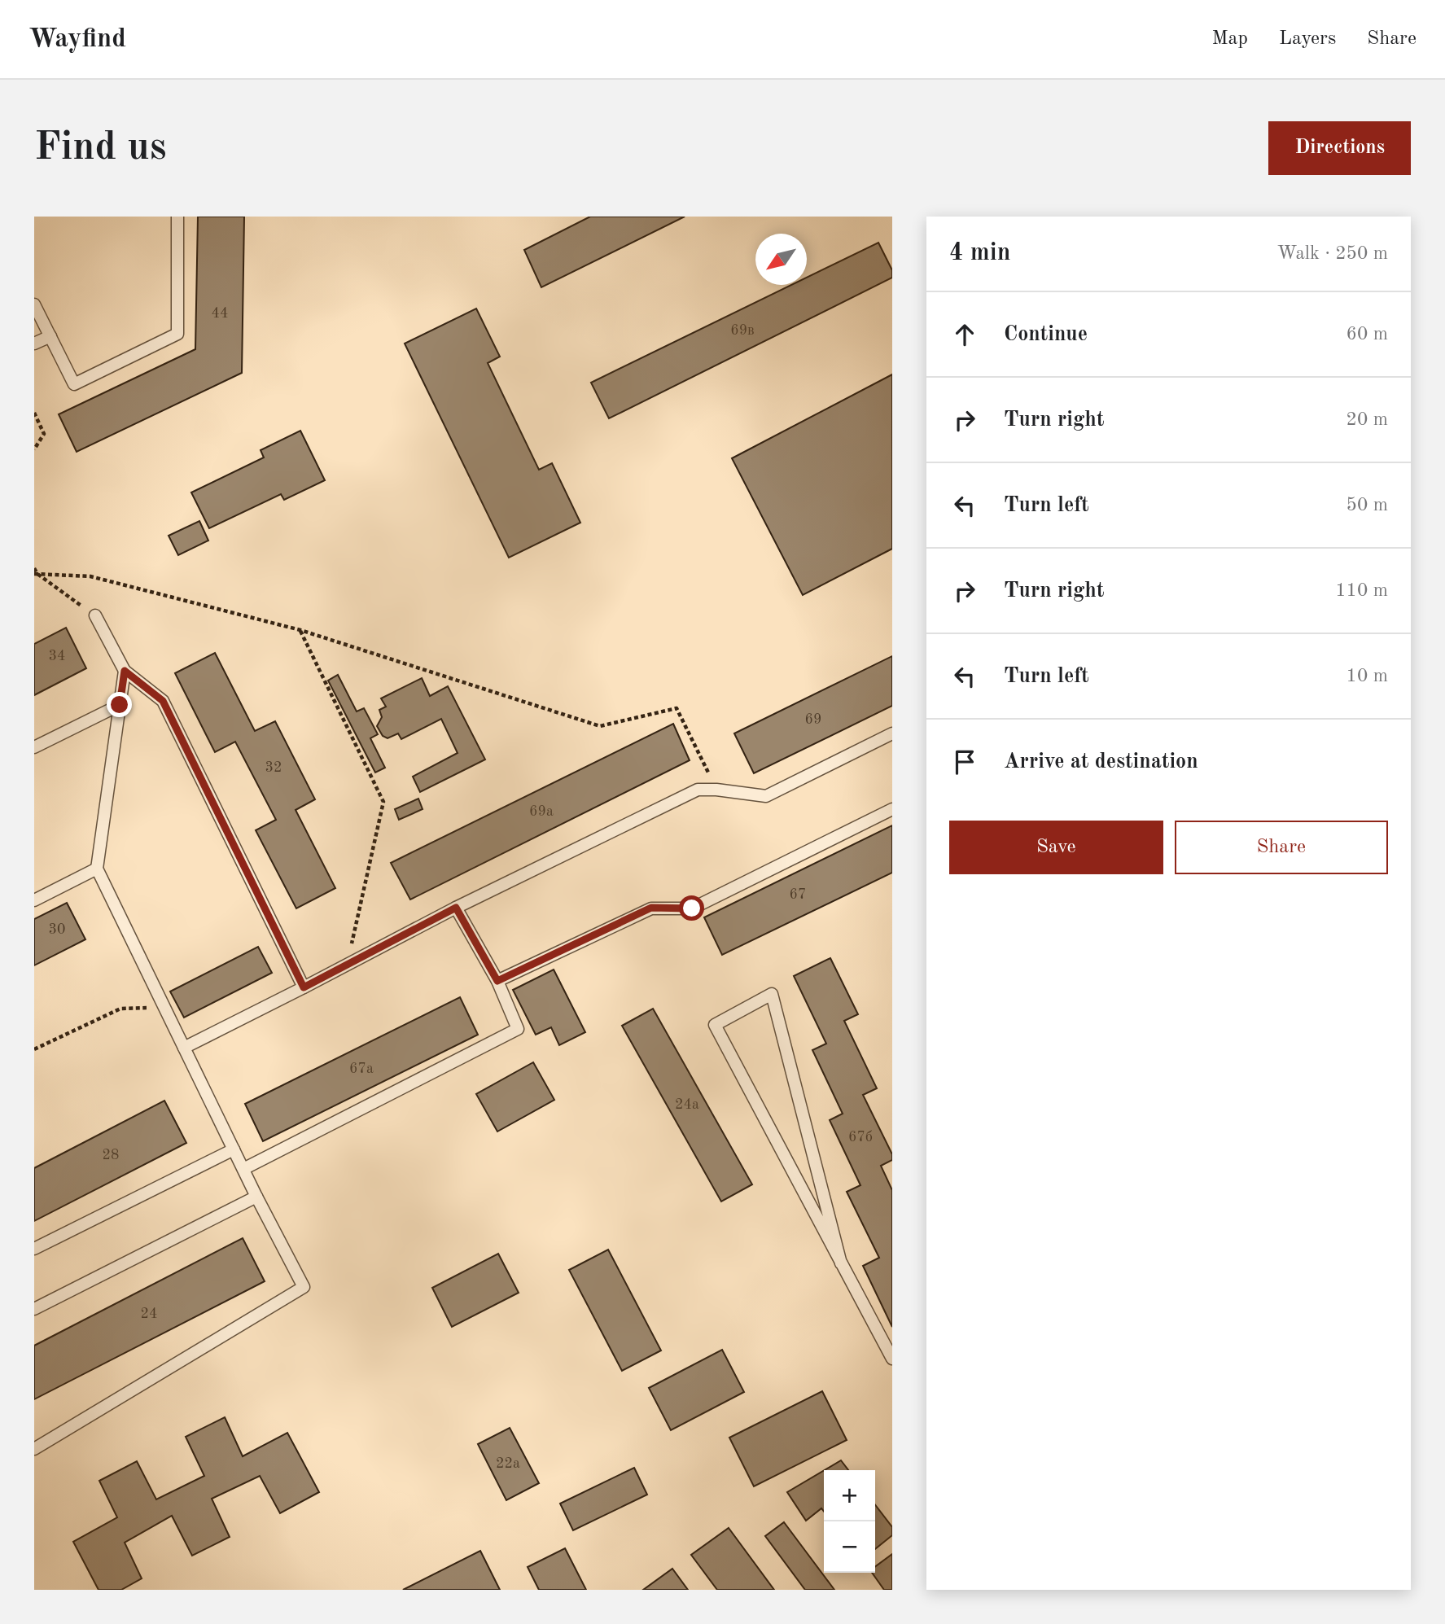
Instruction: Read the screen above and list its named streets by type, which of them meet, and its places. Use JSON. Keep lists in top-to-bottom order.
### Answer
{
  "house_numbers": [
    "44",
    "69в",
    "34",
    "69",
    "32",
    "69а",
    "67",
    "30",
    "67а",
    "24а",
    "67б",
    "28",
    "24",
    "22а"
  ],
  "north": "bottom left",
  "page": {
    "header": "Wayfind",
    "nav": ["Map", "Layers", "Share"],
    "buttons": [
      "Directions",
      ["Save", "Share"]
    ],
    "title": "Find us",
    "heading": ["4 min", "Walk · 250 m"],
    "list": [
      ["Continue", "60 m"],
      ["Turn right", "20 m"],
      ["Turn left", "50 m"],
      ["Turn right", "110 m"],
      ["Turn left", "10 m"],
      "Arrive at destination"
    ],
    "map_buttons": ["+", "−"]
  }
}
